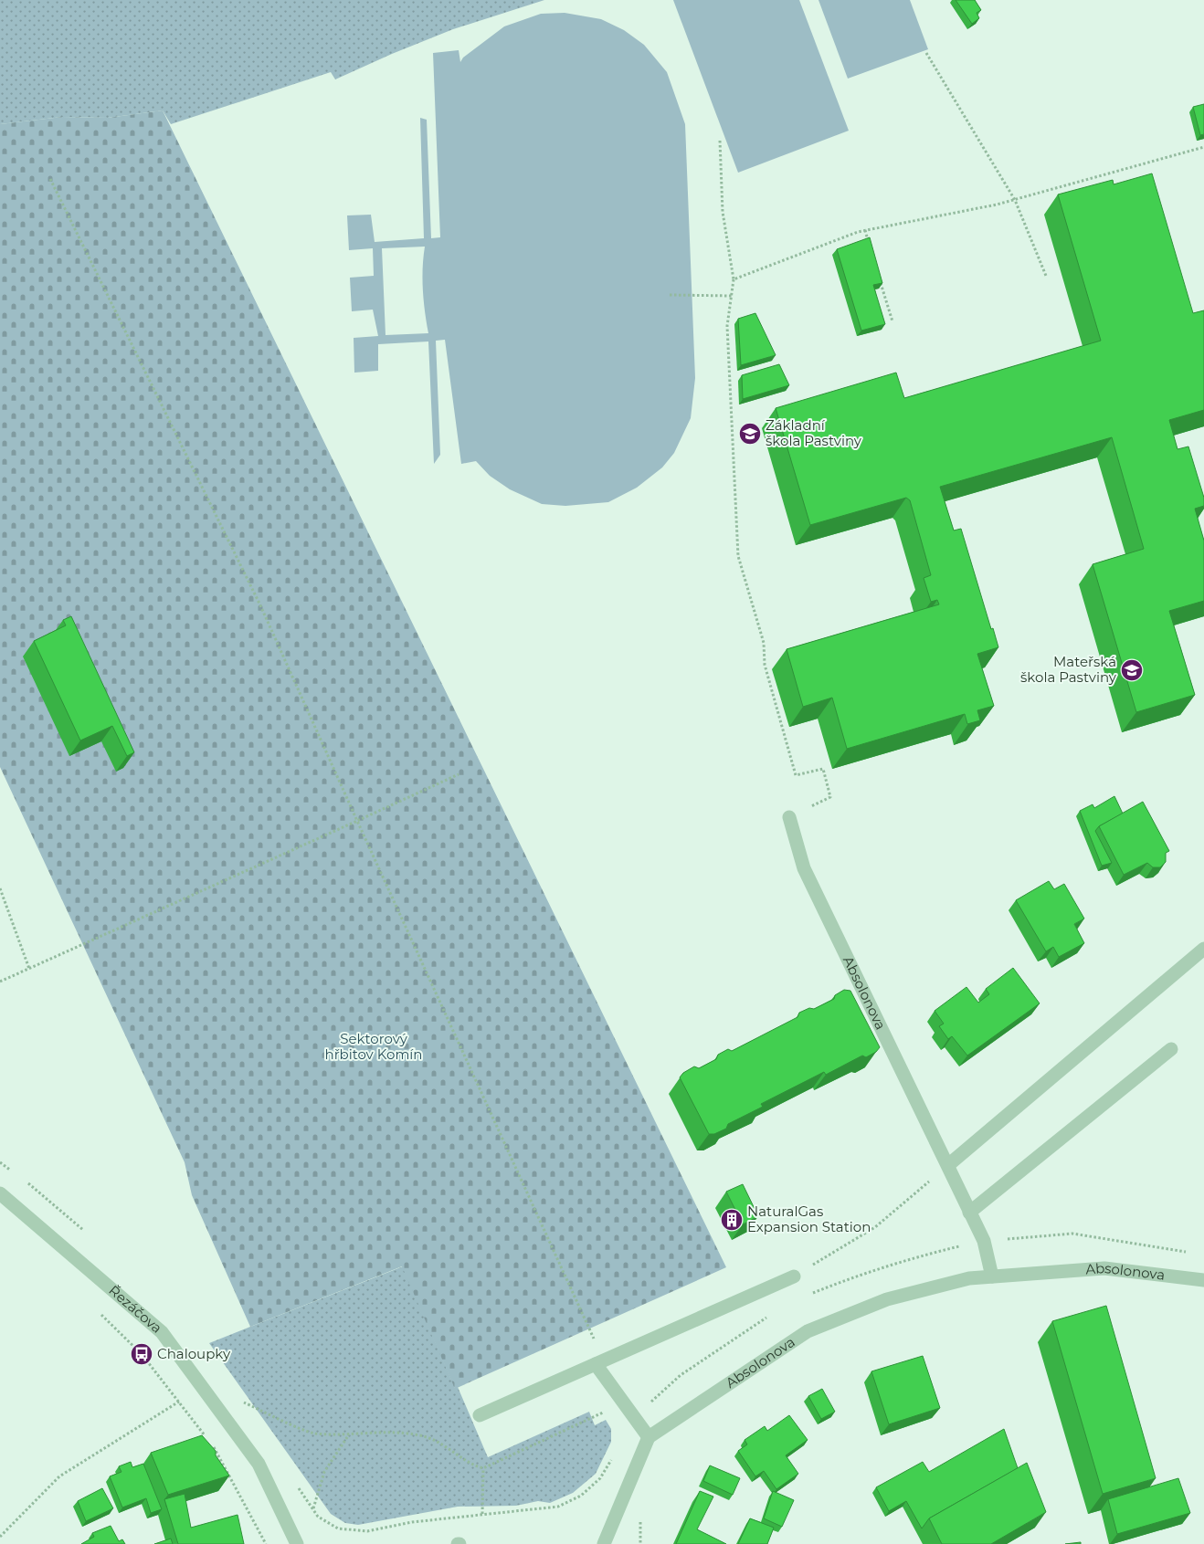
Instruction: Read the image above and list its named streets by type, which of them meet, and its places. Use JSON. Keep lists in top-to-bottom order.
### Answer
{
  "streets": {
    "street": ["Absolonova", "Řezáčova"]
  },
  "parks": ["Sektorový hřbitov Komín"],
  "places": {
    "school or university": ["Základní škola Pastviny", "Mateřská škola Pastviny"],
    "building": ["NaturalGas Expansion Station"],
    "bus stop": ["Chaloupky"]
  }
}
